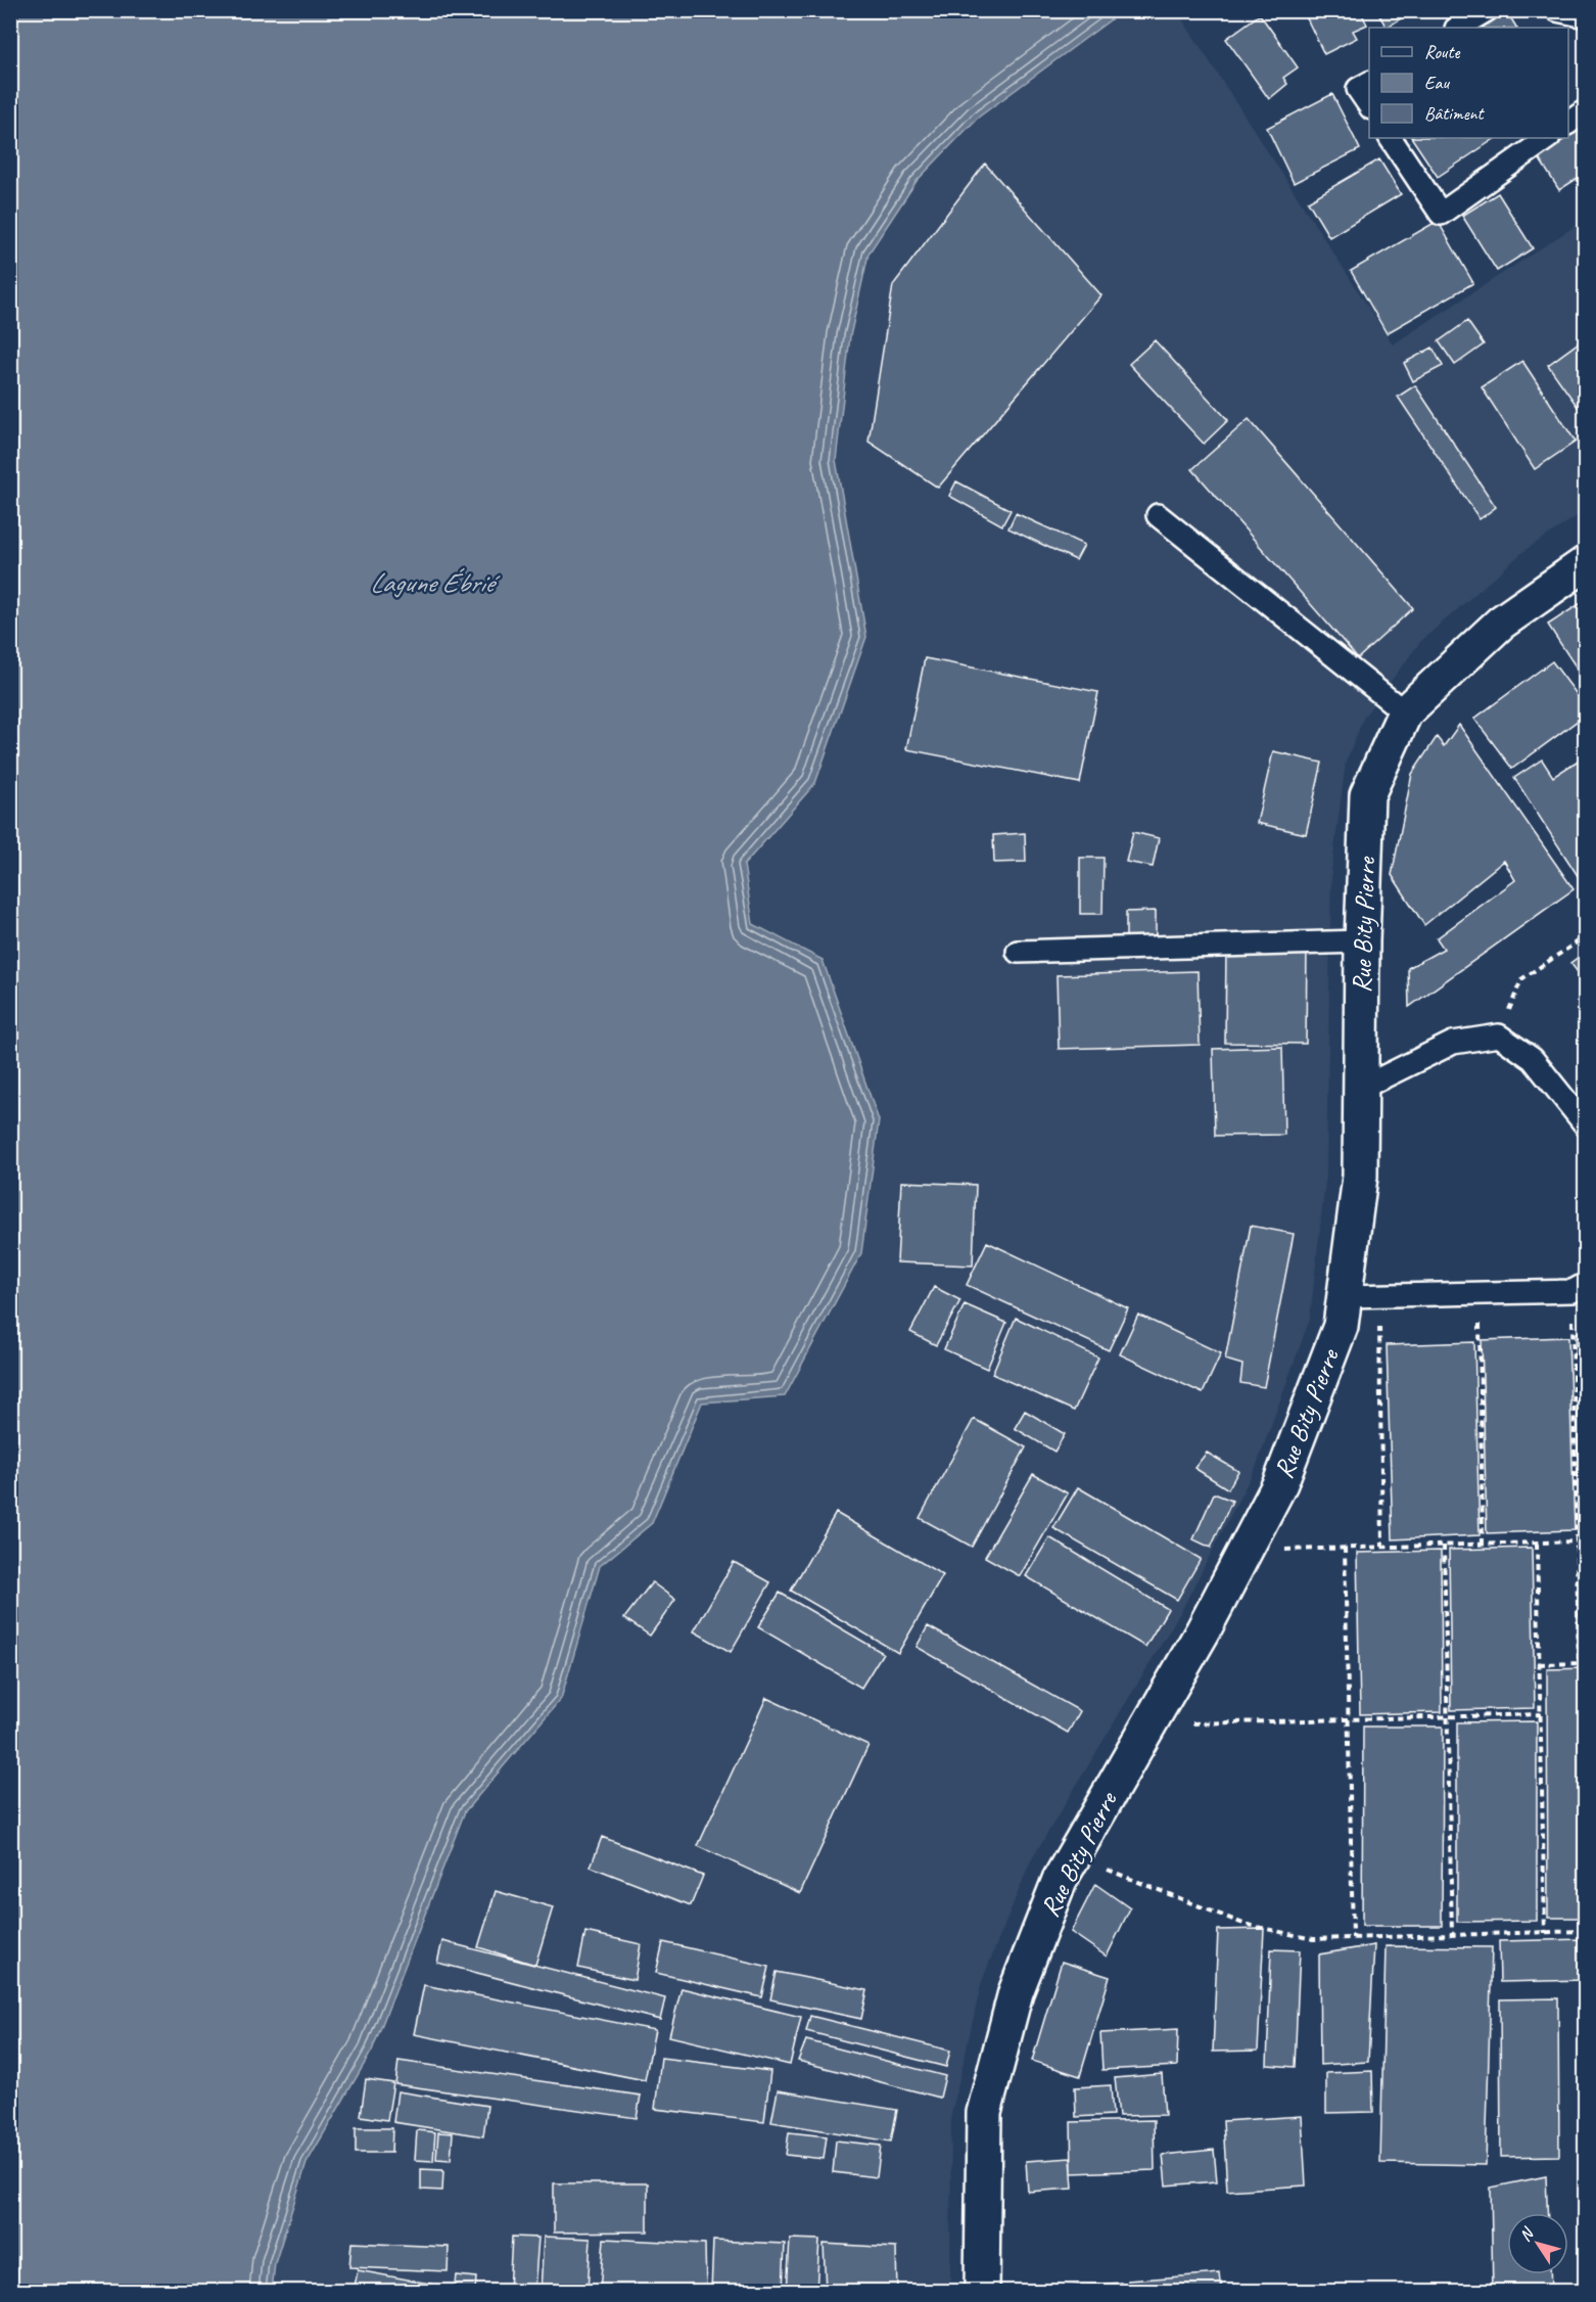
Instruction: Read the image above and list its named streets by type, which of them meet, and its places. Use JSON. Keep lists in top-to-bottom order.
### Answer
{
  "streets": {
    "street": ["Rue Bity Pierre"]
  },
  "water": ["Lagune Ébrié"],
  "legend": ["Route", "Eau", "Bâtiment"],
  "north": "top left"
}
